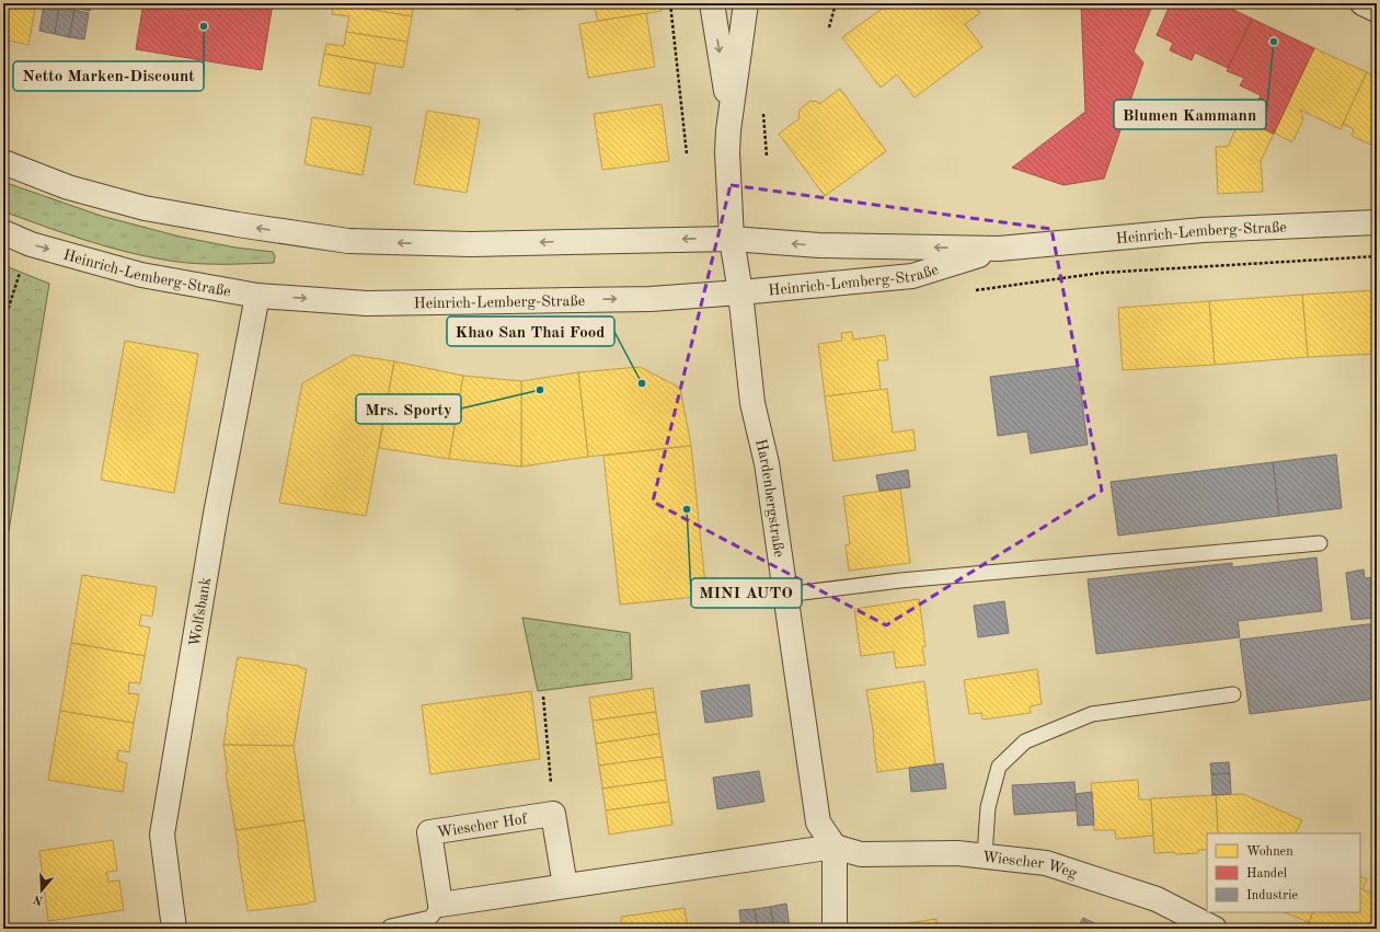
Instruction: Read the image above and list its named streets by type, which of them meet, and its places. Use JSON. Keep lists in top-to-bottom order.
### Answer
{
  "streets": {
    "street": [
      "Heinrich-Lemberg-Straße",
      "Hardenbergstraße",
      "Wolfsbank",
      "Wiescher Hof",
      "Wiescher Weg"
    ]
  },
  "crossings": [
    ["Heinrich-Lemberg-Straße", "Hardenbergstraße"],
    ["Heinrich-Lemberg-Straße", "Wolfsbank"],
    ["Hardenbergstraße", "Wiescher Weg"]
  ],
  "places": [
    "Netto Marken-Discount",
    "Blumen Kammann",
    "Khao San Thai Food",
    "Mrs. Sporty",
    "MINI AUTO"
  ],
  "legend": ["Wohnen", "Handel", "Industrie"],
  "north": "bottom"
}
